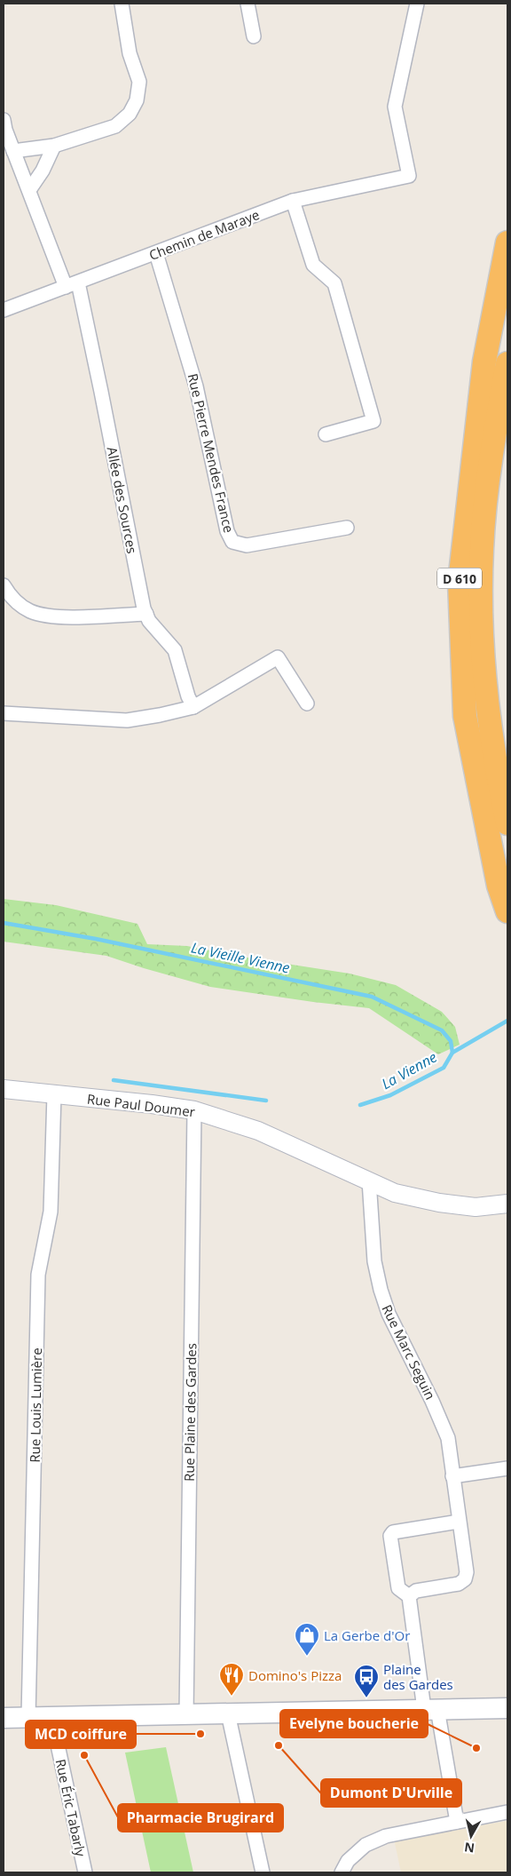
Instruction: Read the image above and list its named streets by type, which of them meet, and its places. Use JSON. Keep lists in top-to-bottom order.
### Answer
{
  "streets": {
    "highway": ["D 610"],
    "street": [
      "Chemin de Maraye",
      "Rue Pierre Mendes France",
      "Allée des Sources",
      "Rue Paul Doumer",
      "Rue Marc Seguin",
      "Rue Louis Lumière",
      "Rue Plaine des Gardes",
      "Rue Éric Tabarly"
    ]
  },
  "crossings": [
    ["Chemin de Maraye", "Rue Pierre Mendes France"],
    ["Chemin de Maraye", "Allée des Sources"],
    ["Rue Paul Doumer", "Rue Marc Seguin"],
    ["Rue Paul Doumer", "Rue Louis Lumière"],
    ["Rue Paul Doumer", "Rue Plaine des Gardes"]
  ],
  "water": ["La Vieille Vienne", "La Vienne"],
  "places": {
    "shop": ["La Gerbe d'Or"],
    "restaurant": ["Domino's Pizza"],
    "bus stop": ["Plaine des Gardes"],
    "other": [
      "MCD coiffure",
      "Dumont D'Urville",
      "Evelyne boucherie",
      "Pharmacie Brugirard"
    ]
  },
  "north": "bottom"
}
